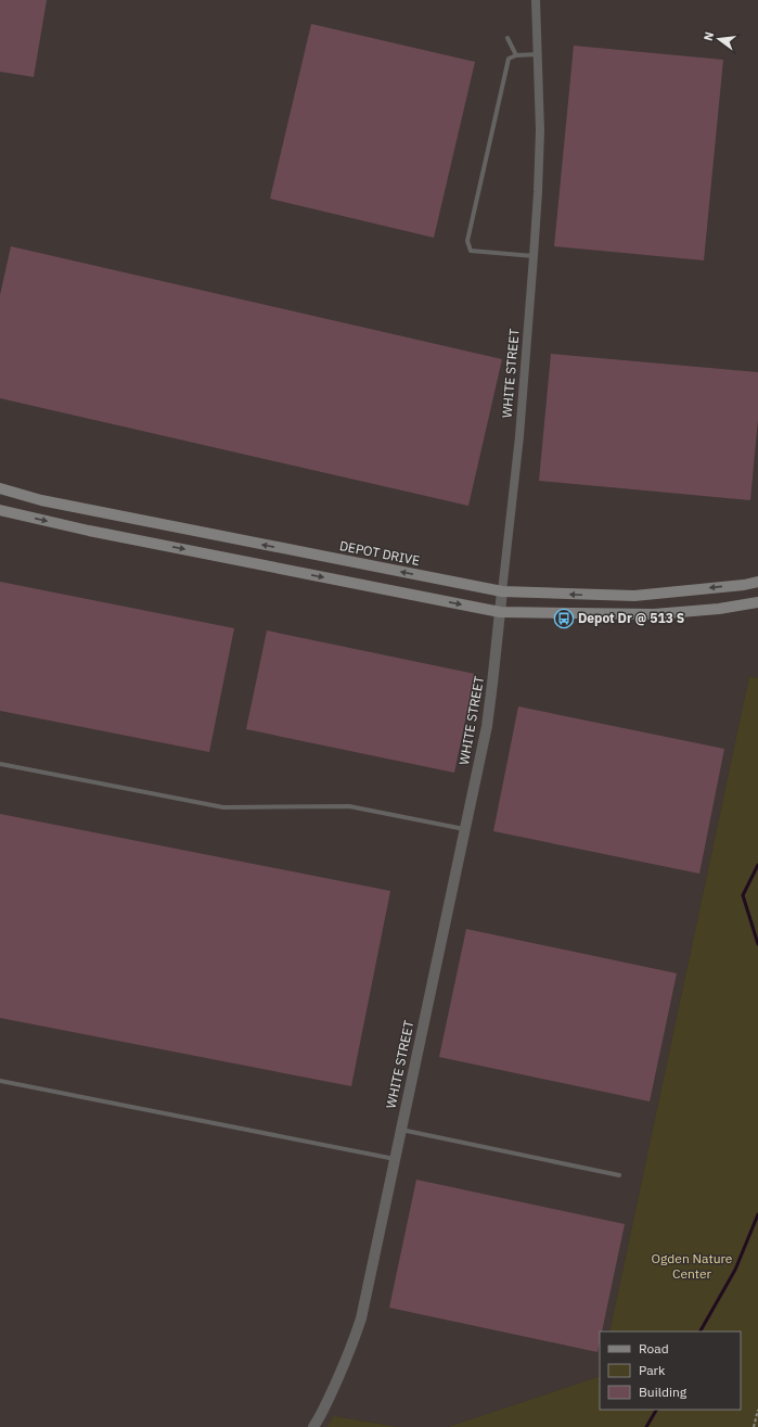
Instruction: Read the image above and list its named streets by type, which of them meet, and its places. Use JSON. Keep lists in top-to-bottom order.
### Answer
{
  "streets": {
    "main road": ["DEPOT DRIVE"],
    "street": ["WHITE STREET"]
  },
  "crossings": [
    ["WHITE STREET", "DEPOT DRIVE"]
  ],
  "parks": ["Ogden Nature Center"],
  "places": {
    "bus stop": ["Depot Dr @ 513 S"]
  },
  "legend": ["Road", "Park", "Building"],
  "north": "left"
}
